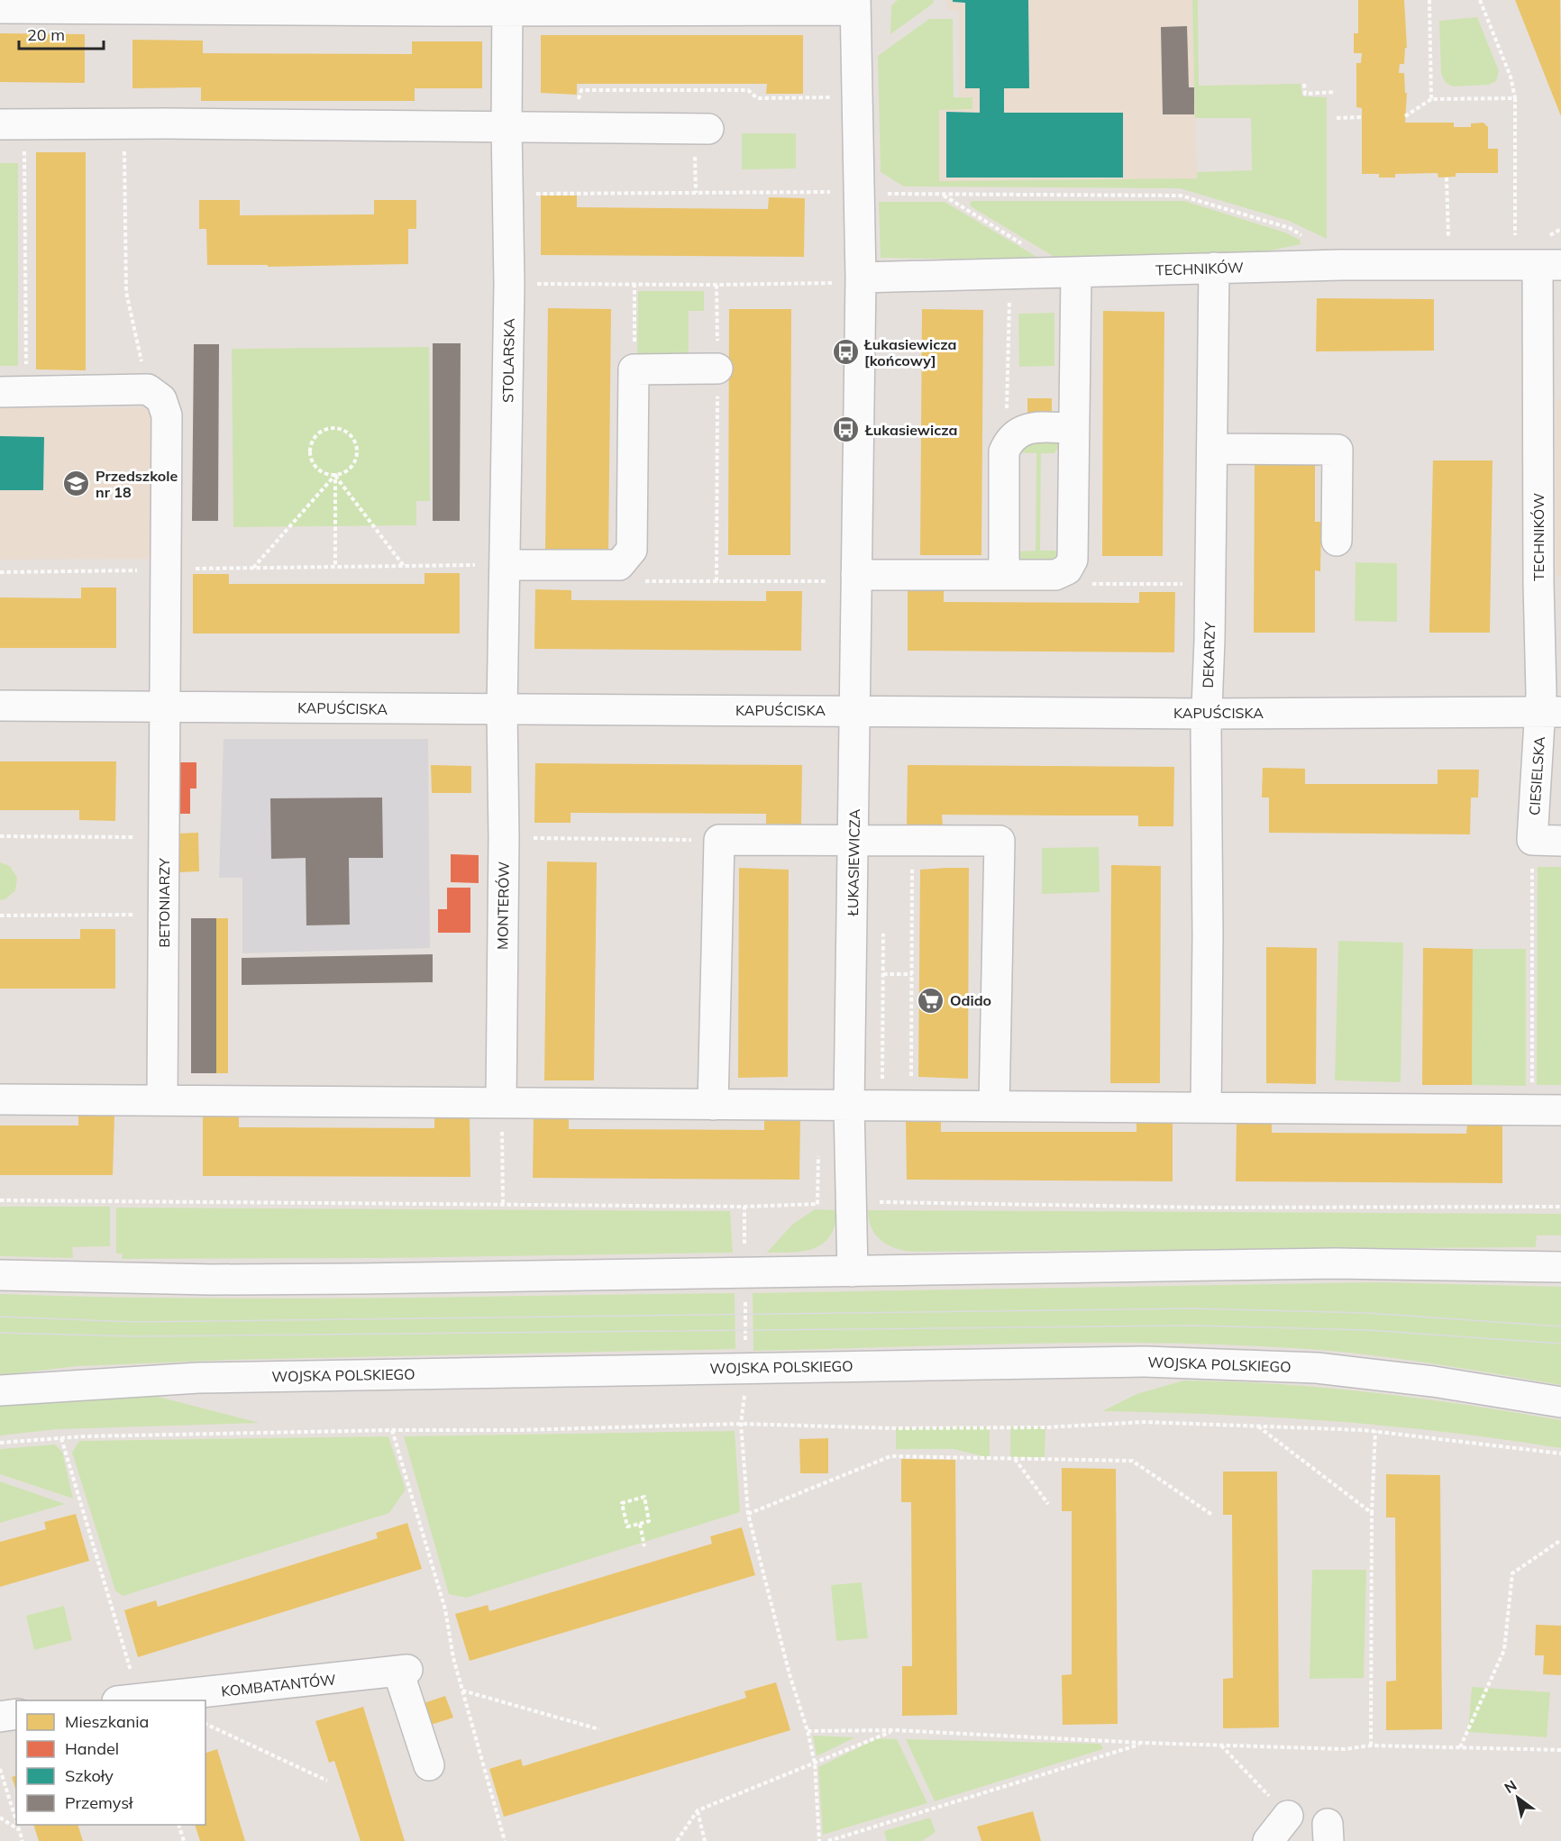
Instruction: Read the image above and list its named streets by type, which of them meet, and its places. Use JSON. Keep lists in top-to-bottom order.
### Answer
{
  "streets": {
    "street": [
      "TECHNIKÓW",
      "STOLARSKA",
      "DEKARZY",
      "KAPUŚCISKA",
      "CIESIELSKA",
      "ŁUKASIEWICZA",
      "BETONIARZY",
      "MONTERÓW",
      "WOJSKA POLSKIEGO",
      "KOMBATANTÓW"
    ]
  },
  "crossings": [
    ["TECHNIKÓW", "DEKARZY"],
    ["TECHNIKÓW", "KAPUŚCISKA"],
    ["TECHNIKÓW", "CIESIELSKA"],
    ["TECHNIKÓW", "ŁUKASIEWICZA"],
    ["STOLARSKA", "KAPUŚCISKA"],
    ["STOLARSKA", "MONTERÓW"],
    ["DEKARZY", "KAPUŚCISKA"],
    ["KAPUŚCISKA", "CIESIELSKA"],
    ["KAPUŚCISKA", "ŁUKASIEWICZA"],
    ["KAPUŚCISKA", "BETONIARZY"],
    ["KAPUŚCISKA", "MONTERÓW"]
  ],
  "places": {
    "bus stop": ["Łukasiewicza [końcowy]", "Łukasiewicza"],
    "school or university": ["Przedszkole nr 18"],
    "supermarket": ["Odido"]
  },
  "legend": [
    "Mieszkania",
    "Handel",
    "Szkoły",
    "Przemysł"
  ],
  "scale_bar": "20 m",
  "north": "top left"
}
